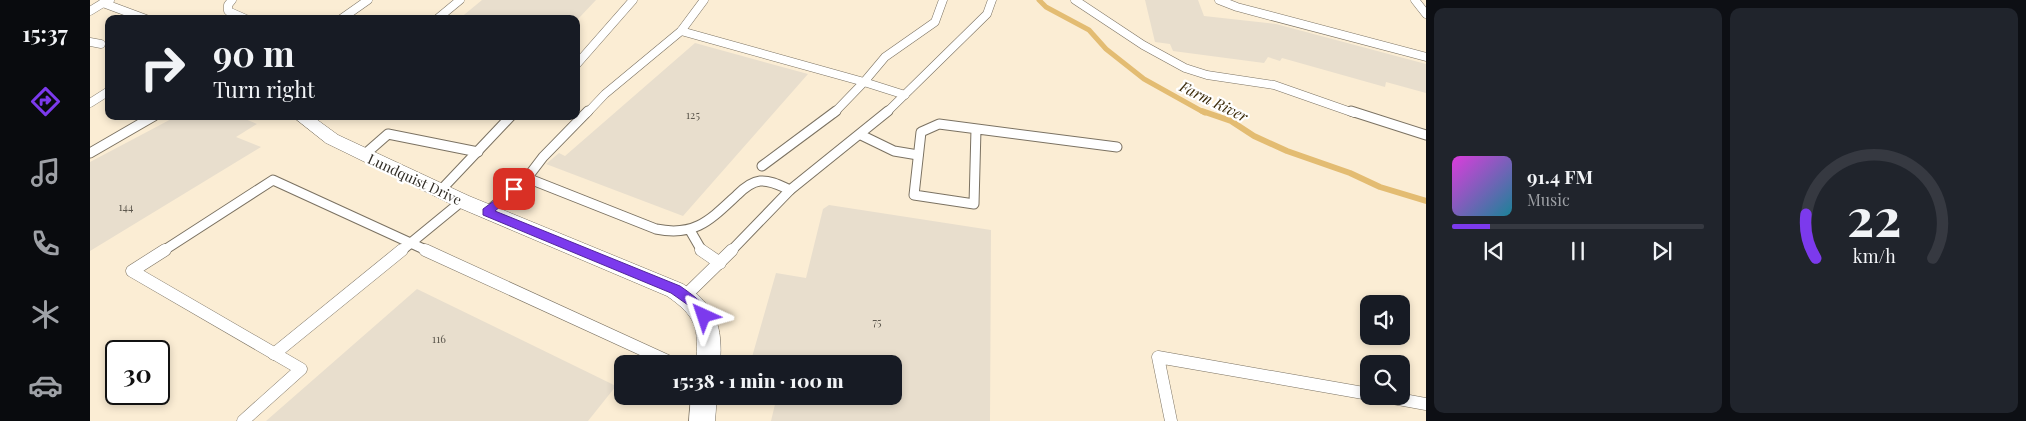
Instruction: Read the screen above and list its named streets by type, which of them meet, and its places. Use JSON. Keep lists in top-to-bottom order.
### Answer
{
  "streets": {
    "street": ["Lundquist Drive"]
  },
  "water": ["Farm River"],
  "house_numbers": [
    "125",
    "144",
    "75",
    "116"
  ],
  "page": {
    "tabs": "15:37",
    "turn": ["90 m", "Turn right"],
    "song": ["91.4 FM", "Music"],
    "limit": "30",
    "trip": "15:38 · 1 min · 100 m",
    "gauge": ["22", "km/h"]
  }
}
